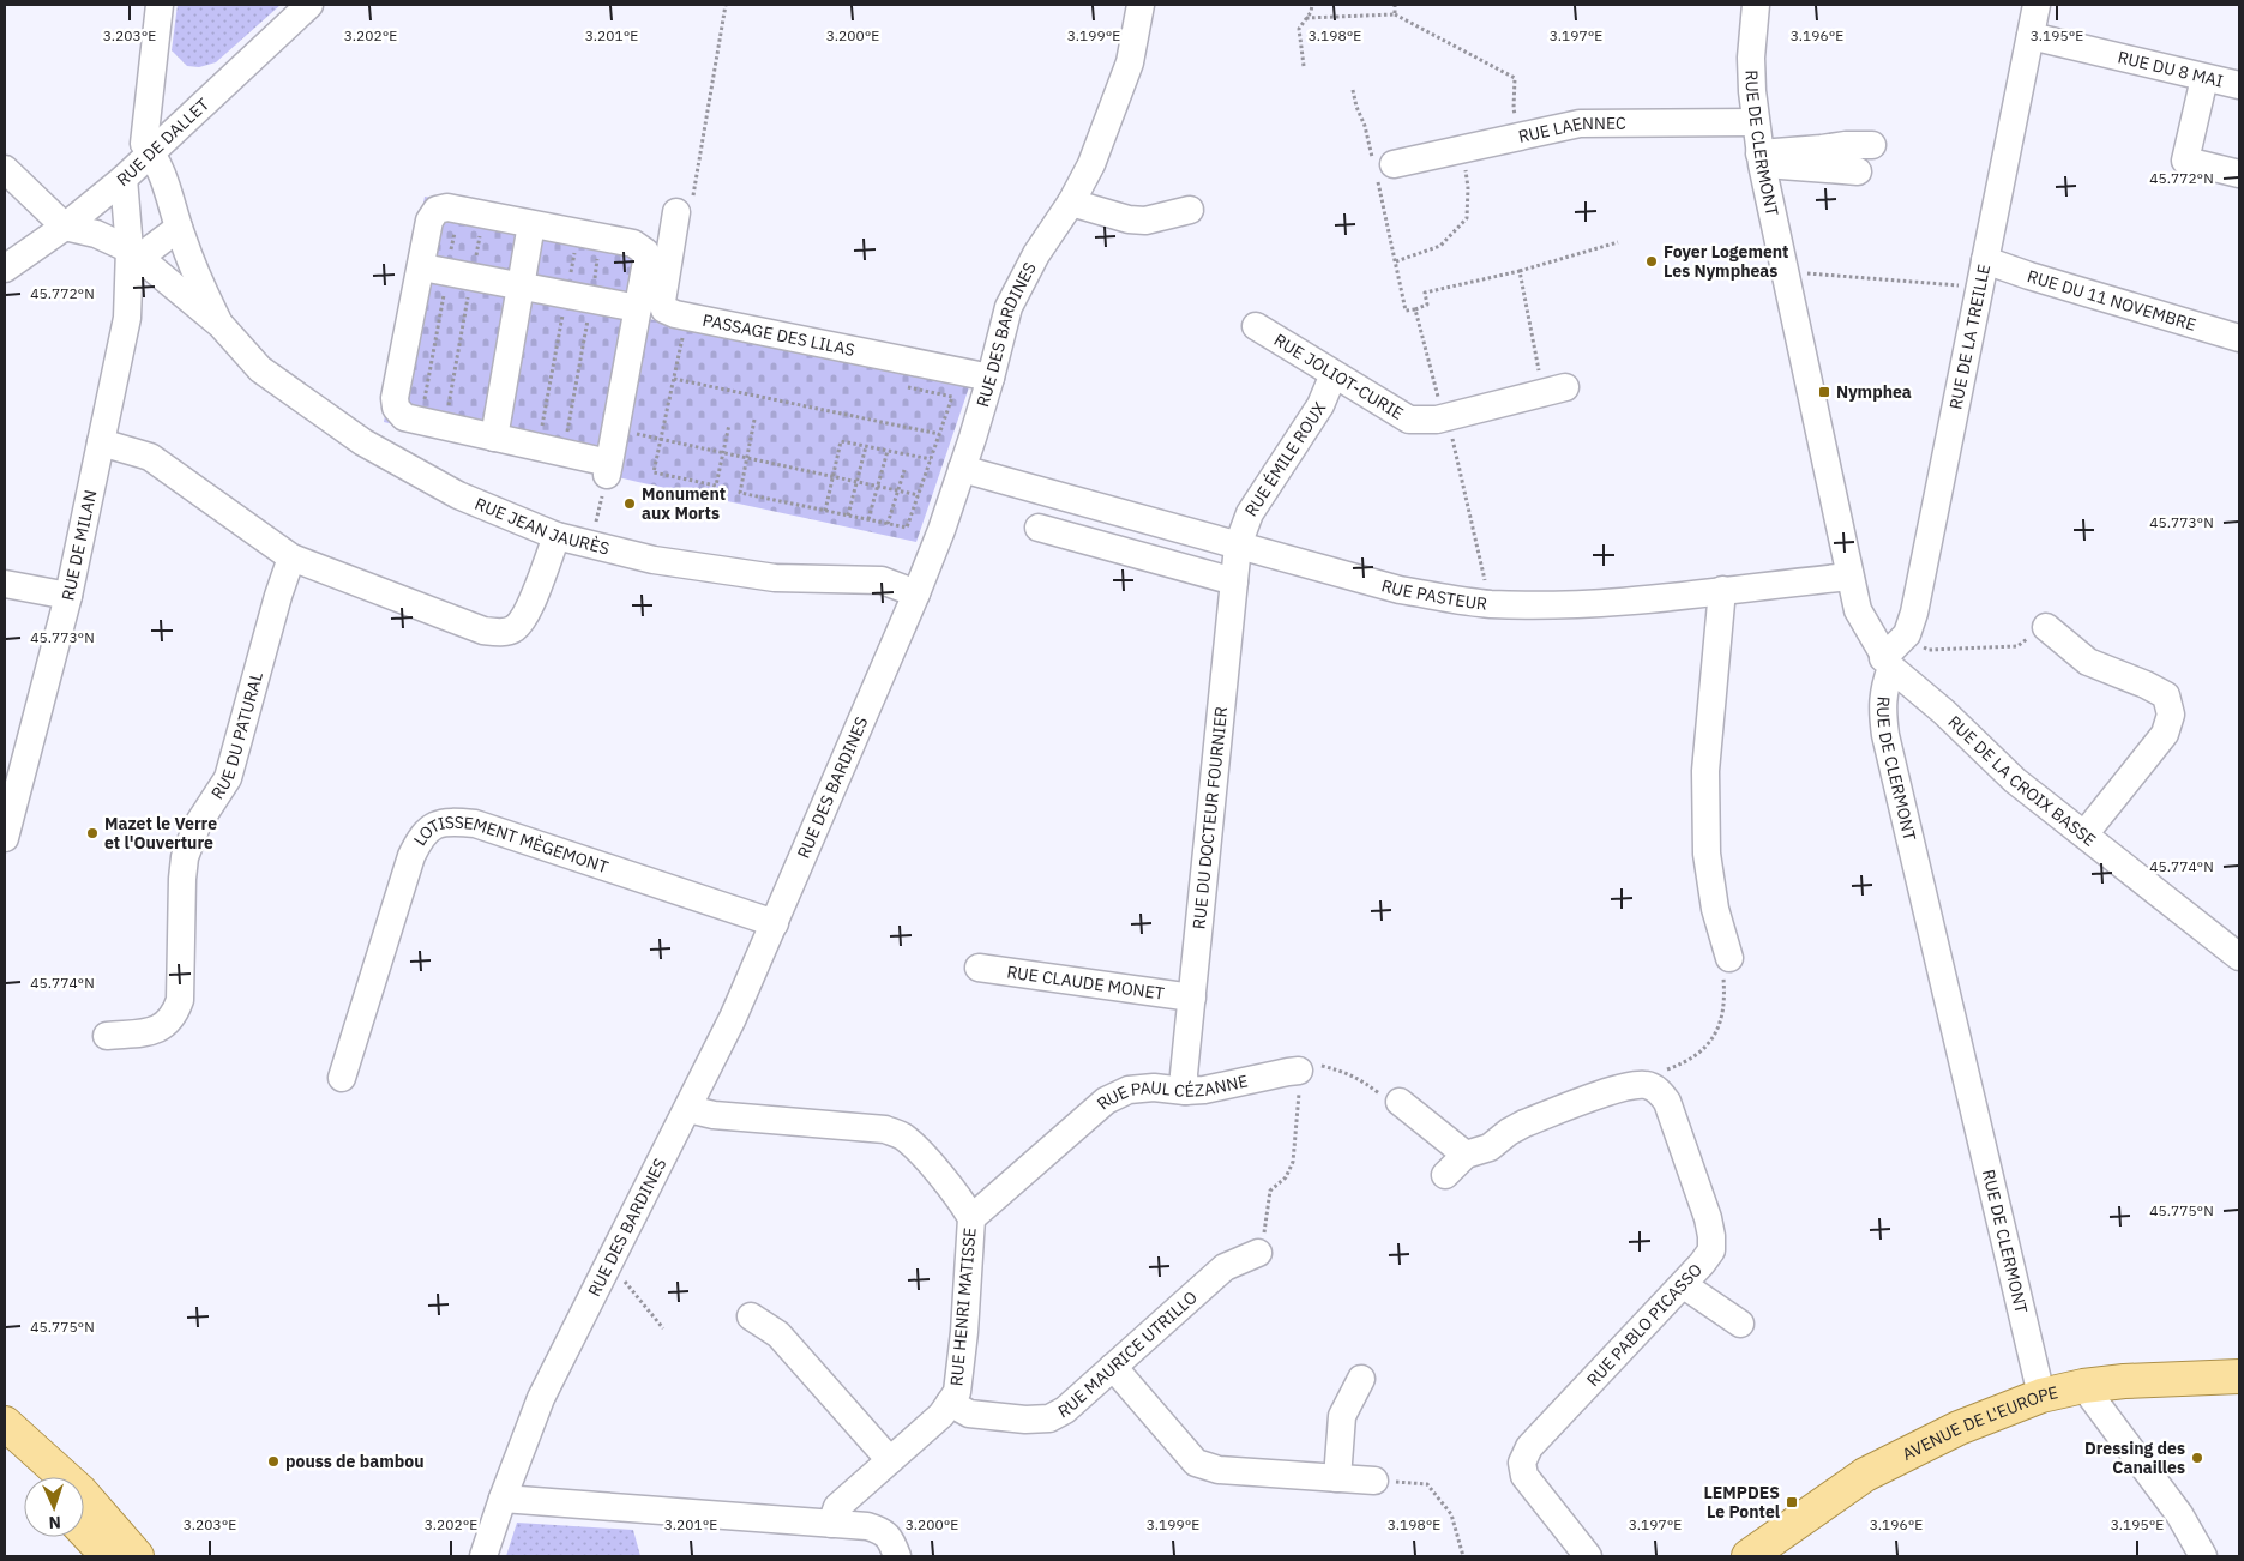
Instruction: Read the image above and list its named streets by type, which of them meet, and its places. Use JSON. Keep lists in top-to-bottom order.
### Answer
{
  "streets": {
    "main road": ["AVENUE DE L'EUROPE"],
    "street": [
      "RUE DU 8 MAI",
      "RUE LAENNEC",
      "RUE DE DALLET",
      "RUE DE CLERMONT",
      "RUE DU 11 NOVEMBRE",
      "PASSAGE DES LILAS",
      "RUE DES BARDINES",
      "RUE DE LA TREILLE",
      "RUE JOLIOT-CURIE",
      "RUE ÉMILE ROUX",
      "RUE JEAN JAURÈS",
      "RUE DE MILAN",
      "RUE PASTEUR",
      "RUE DU PATURAL",
      "RUE DE LA CROIX BASSE",
      "RUE DU DOCTEUR FOURNIER",
      "LOTISSEMENT MÈGEMONT",
      "RUE CLAUDE MONET",
      "RUE PAUL CÉZANNE",
      "RUE HENRI MATISSE",
      "RUE PABLO PICASSO",
      "RUE MAURICE UTRILLO"
    ]
  },
  "crossings": [
    ["RUE DU 8 MAI", "RUE DE LA TREILLE"],
    ["RUE LAENNEC", "RUE DE CLERMONT"],
    ["RUE DE DALLET", "RUE JEAN JAURÈS"],
    ["RUE DE DALLET", "RUE DE MILAN"],
    ["RUE DE CLERMONT", "RUE DE LA TREILLE"],
    ["RUE DE CLERMONT", "RUE PASTEUR"],
    ["RUE DE CLERMONT", "RUE DE LA CROIX BASSE"],
    ["RUE DE CLERMONT", "AVENUE DE L'EUROPE"],
    ["RUE DU 11 NOVEMBRE", "RUE DE LA TREILLE"],
    ["PASSAGE DES LILAS", "RUE DES BARDINES"],
    ["RUE DES BARDINES", "RUE JEAN JAURÈS"],
    ["RUE DES BARDINES", "RUE PASTEUR"],
    ["RUE DES BARDINES", "LOTISSEMENT MÈGEMONT"],
    ["RUE DES BARDINES", "RUE HENRI MATISSE"],
    ["RUE DE LA TREILLE", "RUE DE LA CROIX BASSE"],
    ["RUE JOLIOT-CURIE", "RUE ÉMILE ROUX"],
    ["RUE ÉMILE ROUX", "RUE PASTEUR"],
    ["RUE ÉMILE ROUX", "RUE DU DOCTEUR FOURNIER"],
    ["RUE JEAN JAURÈS", "RUE DE MILAN"],
    ["RUE PASTEUR", "RUE DU DOCTEUR FOURNIER"],
    ["RUE DU DOCTEUR FOURNIER", "RUE CLAUDE MONET"],
    ["RUE DU DOCTEUR FOURNIER", "RUE PAUL CÉZANNE"],
    ["RUE PAUL CÉZANNE", "RUE HENRI MATISSE"],
    ["RUE HENRI MATISSE", "RUE MAURICE UTRILLO"]
  ],
  "places": {
    "other": [
      "Foyer Logement Les Nympheas",
      "Monument aux Morts",
      "Mazet le Verre et l'Ouverture",
      "Dressing des Canailles",
      "pouss de bambou"
    ],
    "transit": ["Nymphea", "LEMPDES Le Pontel"]
  },
  "north": "bottom",
  "coordinates": [
    "3.203°E",
    "3.202°E",
    "3.201°E",
    "3.200°E",
    "3.199°E",
    "3.198°E",
    "3.197°E",
    "3.196°E",
    "3.195°E",
    "45.772°N",
    "45.773°N",
    "45.774°N",
    "45.775°N"
  ]
}
